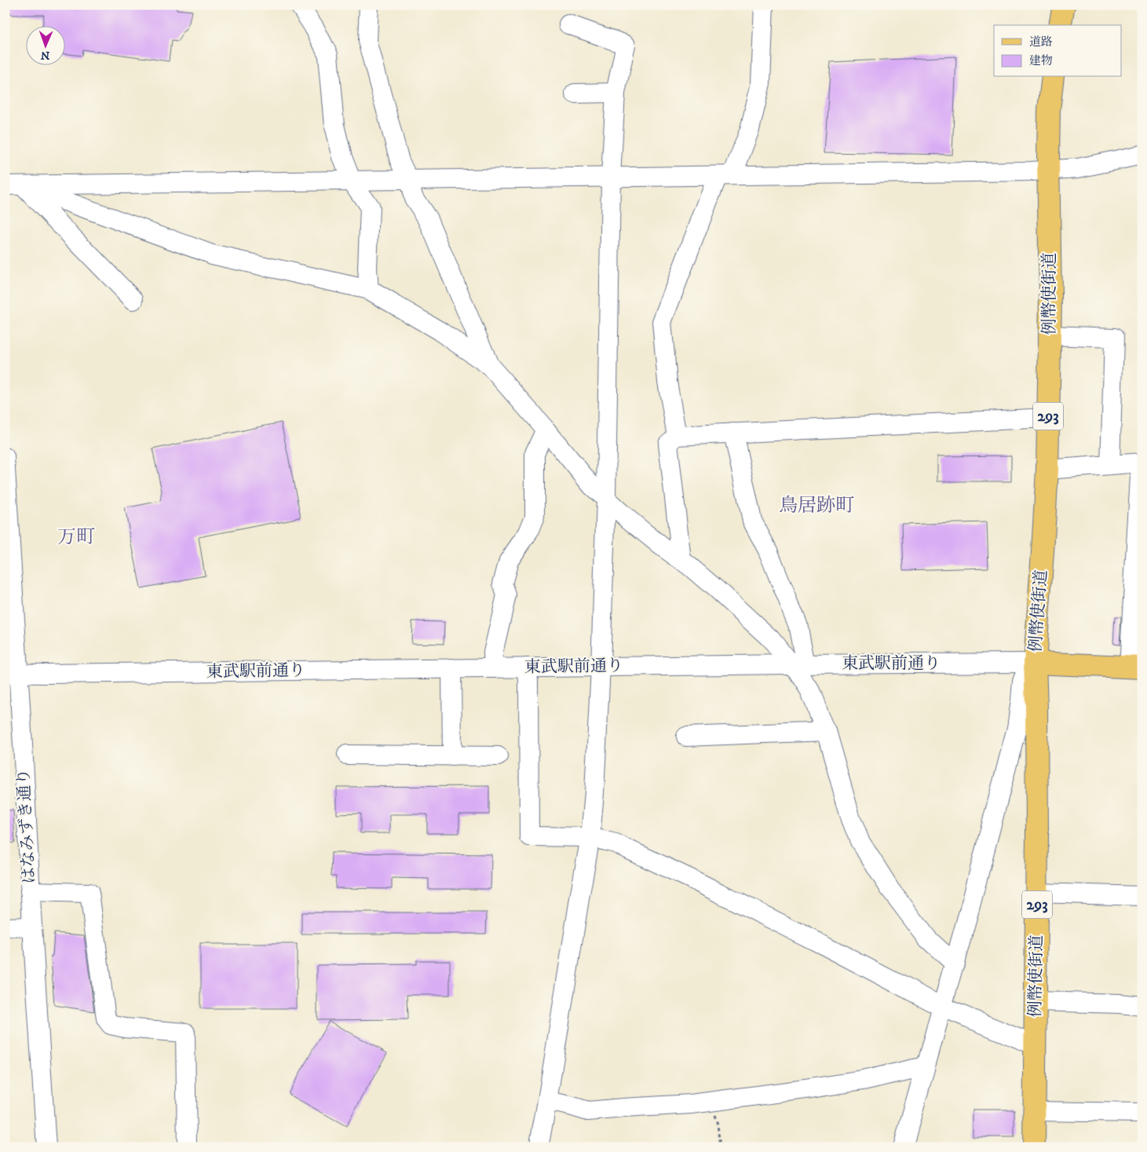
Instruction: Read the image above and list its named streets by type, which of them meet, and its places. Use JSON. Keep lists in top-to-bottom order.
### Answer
{
  "streets": {
    "main road": ["例幣使街道", "293", "東武駅前通り"],
    "street": ["はなみずき通り"]
  },
  "crossings": [
    ["例幣使街道", "東武駅前通り"],
    ["東武駅前通り", "はなみずき通り"]
  ],
  "districts": ["鳥居跡町", "万町"],
  "legend": ["道路", "建物"],
  "north": "bottom"
}
